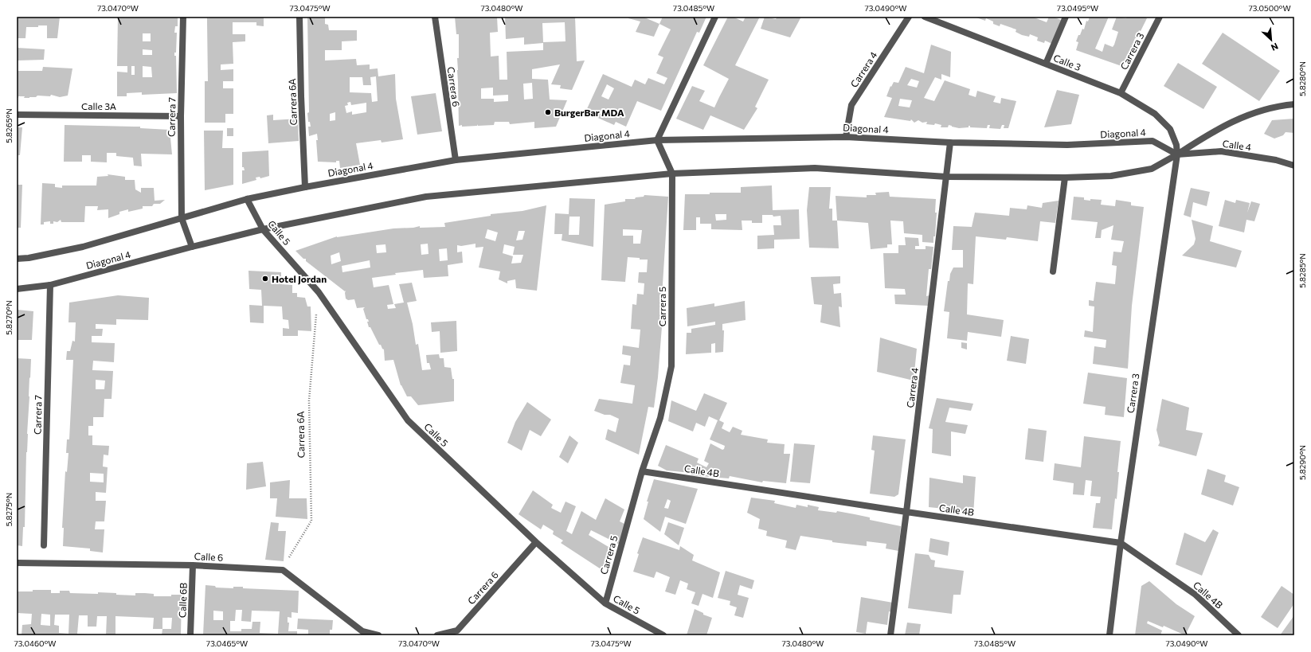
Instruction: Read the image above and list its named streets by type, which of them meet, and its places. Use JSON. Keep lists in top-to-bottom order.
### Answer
{
  "streets": {
    "street": [
      "Carrera 3",
      "Calle 3",
      "Carrera 4",
      "Carrera 6",
      "Carrera 6A",
      "Calle 3A",
      "Carrera 7",
      "Diagonal 4",
      "Calle 4",
      "Calle 5",
      "Carrera 5",
      "Calle 4B",
      "Calle 6",
      "Calle 6B"
    ]
  },
  "crossings": [
    ["Carrera 3", "Calle 3"],
    ["Carrera 3", "Diagonal 4"],
    ["Carrera 3", "Calle 4"],
    ["Carrera 3", "Calle 4B"],
    ["Calle 3", "Diagonal 4"],
    ["Calle 3", "Calle 4"],
    ["Carrera 4", "Diagonal 4"],
    ["Carrera 4", "Calle 4B"],
    ["Carrera 6", "Diagonal 4"],
    ["Carrera 6", "Calle 5"],
    ["Carrera 6A", "Diagonal 4"],
    ["Carrera 6A", "Calle 5"],
    ["Carrera 6A", "Calle 6"],
    ["Calle 3A", "Carrera 7"],
    ["Carrera 7", "Diagonal 4"],
    ["Diagonal 4", "Calle 4"],
    ["Diagonal 4", "Calle 5"],
    ["Diagonal 4", "Carrera 5"],
    ["Calle 5", "Carrera 5"],
    ["Carrera 5", "Calle 4B"],
    ["Calle 6", "Calle 6B"]
  ],
  "places": ["BurgerBar MDA", "Hotel Jordan"],
  "north": "bottom right",
  "coordinates": [
    "73.0470°W",
    "73.0475°W",
    "73.0480°W",
    "73.0485°W",
    "73.0490°W",
    "73.0495°W",
    "73.0500°W",
    "5.8280°N",
    "5.8265°N",
    "5.8285°N",
    "5.8270°N",
    "5.8290°N",
    "5.8275°N",
    "73.0460°W",
    "73.0465°W"
  ]
}
